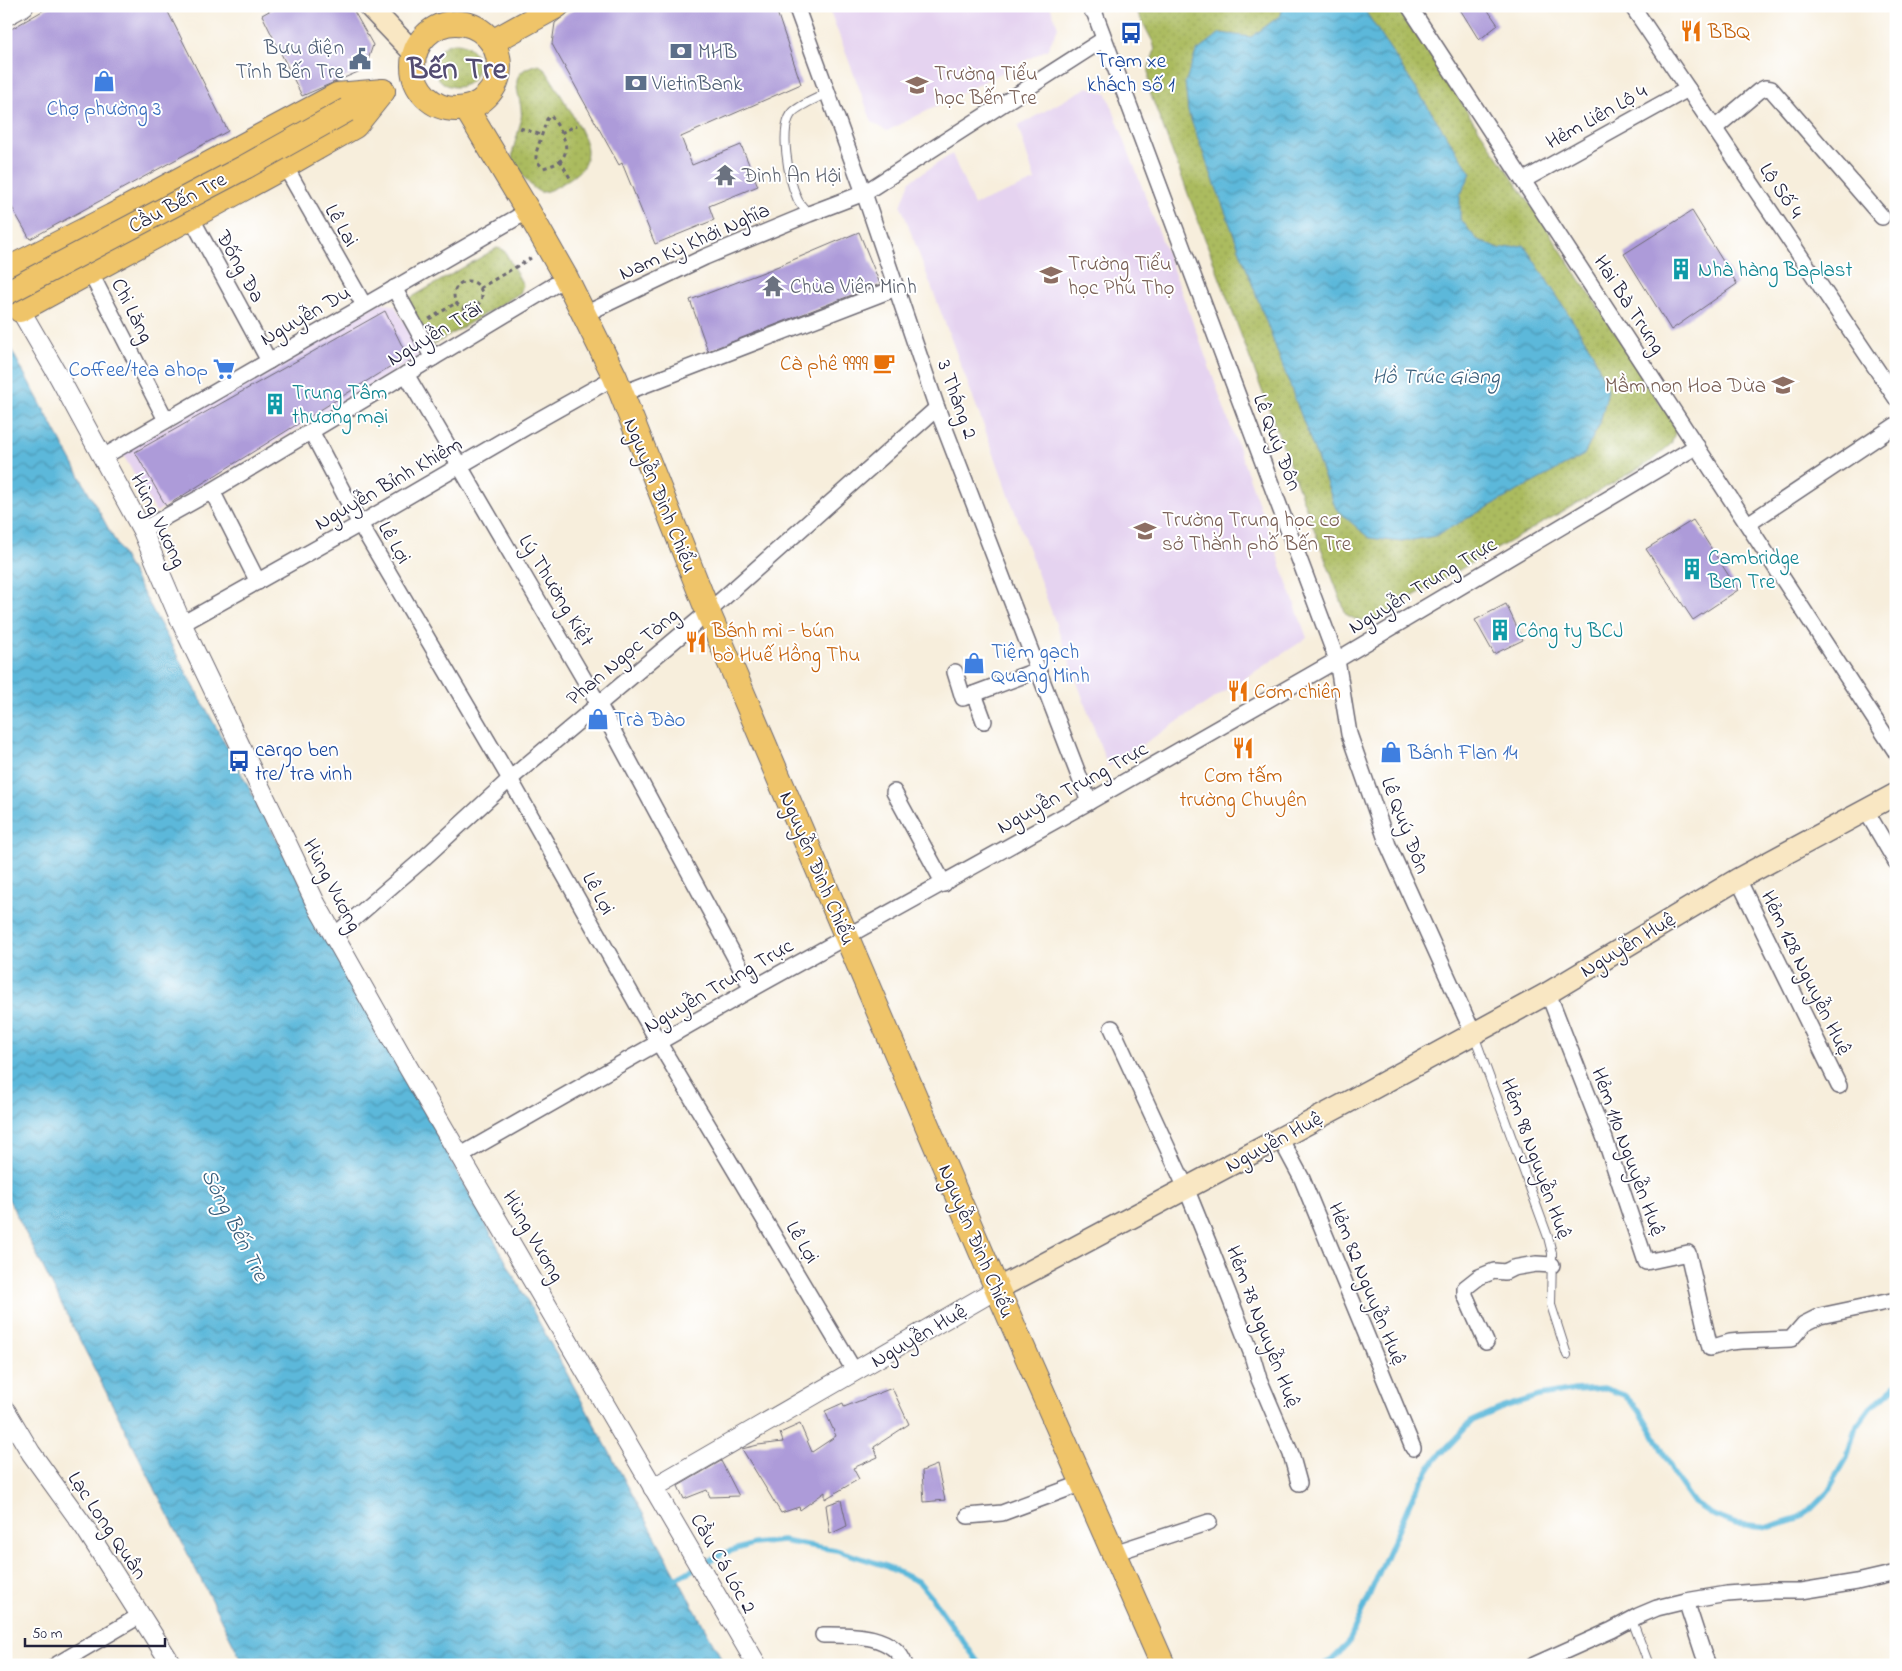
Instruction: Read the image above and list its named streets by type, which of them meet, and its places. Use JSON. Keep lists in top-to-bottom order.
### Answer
{
  "streets": {
    "main road": ["Cầu Bến Tre", "Nguyễn Đình Chiểu", "Nguyễn Huệ"],
    "street": [
      "Hẻm Liên Lộ 4",
      "Lộ Số 4",
      "Lê Lai",
      "Nam Kỳ Khởi Nghĩa",
      "Đống Đa",
      "Hai Bà Trưng",
      "Chi Lăng",
      "Nguyễn Du",
      "Nguyễn Trãi",
      "3 Tháng 2",
      "Lê Quý Đôn",
      "Nguyễn Bỉnh Khiêm",
      "Hùng Vương",
      "Lê Lợi",
      "Nguyễn Trung Trực",
      "Lý Thường Kiệt",
      "Phan Ngọc Tòng",
      "Hẻm 128 Nguyễn Huệ",
      "Hẻm 110 Nguyễn Huệ",
      "Hẻm 82 Nguyễn Huệ",
      "Hẻm 78 Nguyễn Huệ",
      "Lạc Long Quân",
      "Cầu Cá Lóc 2"
    ],
    "lane": ["Hẻm 98 Nguyễn Huệ"]
  },
  "crossings": [
    ["Hẻm Liên Lộ 4", "Lộ Số 4"],
    ["Hẻm Liên Lộ 4", "Hai Bà Trưng"],
    ["Cầu Bến Tre", "Hùng Vương"],
    ["Lê Lai", "Nguyễn Du"],
    ["Nam Kỳ Khởi Nghĩa", "3 Tháng 2"],
    ["Nam Kỳ Khởi Nghĩa", "Lê Quý Đôn"],
    ["Nam Kỳ Khởi Nghĩa", "Nguyễn Đình Chiểu"],
    ["Đống Đa", "Nguyễn Du"],
    ["Hai Bà Trưng", "Nguyễn Trung Trực"],
    ["Chi Lăng", "Nguyễn Du"],
    ["Nguyễn Du", "Nguyễn Đình Chiểu"],
    ["Nguyễn Du", "Hùng Vương"],
    ["Nguyễn Trãi", "Nguyễn Đình Chiểu"],
    ["Nguyễn Trãi", "Hùng Vương"],
    ["Nguyễn Trãi", "Lê Lợi"],
    ["Nguyễn Trãi", "Lý Thường Kiệt"],
    ["3 Tháng 2", "Nguyễn Bỉnh Khiêm"],
    ["3 Tháng 2", "Nguyễn Trung Trực"],
    ["3 Tháng 2", "Phan Ngọc Tòng"],
    ["Lê Quý Đôn", "Nguyễn Trung Trực"],
    ["Lê Quý Đôn", "Nguyễn Huệ"],
    ["Lê Quý Đôn", "Hẻm 98 Nguyễn Huệ"],
    ["Nguyễn Bỉnh Khiêm", "Nguyễn Đình Chiểu"],
    ["Nguyễn Bỉnh Khiêm", "Hùng Vương"],
    ["Nguyễn Bỉnh Khiêm", "Lê Lợi"],
    ["Nguyễn Bỉnh Khiêm", "Lý Thường Kiệt"],
    ["Nguyễn Đình Chiểu", "Nguyễn Trung Trực"],
    ["Nguyễn Đình Chiểu", "Phan Ngọc Tòng"],
    ["Nguyễn Đình Chiểu", "Nguyễn Huệ"],
    ["Hùng Vương", "Nguyễn Trung Trực"],
    ["Hùng Vương", "Phan Ngọc Tòng"],
    ["Hùng Vương", "Nguyễn Huệ"],
    ["Hùng Vương", "Cầu Cá Lóc 2"],
    ["Lê Lợi", "Nguyễn Trung Trực"],
    ["Lê Lợi", "Phan Ngọc Tòng"],
    ["Lê Lợi", "Nguyễn Huệ"],
    ["Nguyễn Trung Trực", "Lý Thường Kiệt"],
    ["Lý Thường Kiệt", "Phan Ngọc Tòng"],
    ["Nguyễn Huệ", "Hẻm 128 Nguyễn Huệ"],
    ["Nguyễn Huệ", "Hẻm 110 Nguyễn Huệ"],
    ["Nguyễn Huệ", "Hẻm 98 Nguyễn Huệ"],
    ["Nguyễn Huệ", "Hẻm 82 Nguyễn Huệ"],
    ["Nguyễn Huệ", "Hẻm 78 Nguyễn Huệ"]
  ],
  "districts": ["Bến Tre"],
  "water": ["Hồ Trúc Giang", "Sông Bến Tre"],
  "places": {
    "restaurant": [
      "BBQ",
      "Bánh mì - bún bò Huế Hồng Thu",
      "Cơm chiên",
      "Cơm tấm trường Chuyên"
    ],
    "bus stop": ["Trạm xe khách số 1", "cargo ben tre/ tra vinh"],
    "bank": ["MHB", "VietinBank"],
    "public building": ["Bưu điện Tỉnh Bến Tre"],
    "shop": [
      "Chợ phường 3",
      "Tiệm gạch Quang Minh",
      "Trà Đào",
      "Bánh Flan 14"
    ],
    "school or university": [
      "Trường Tiểu học Bến Tre",
      "Trường Tiểu học Phú Thọ",
      "Mầm non Hoa Dừa",
      "Trường Trung học cơ sở Thành phố Bến Tre"
    ],
    "temple": ["Đình An Hội", "Chùa Viên Minh"],
    "building": [
      "Nhà hàng Baplast",
      "Trung Tâm thương mại",
      "Cambridge Ben Tre",
      "Công ty BCJ"
    ],
    "cafe": ["Cà phê 9999"],
    "supermarket": ["Coffee/tea ahop"]
  },
  "scale_bar": "50 m"
}
